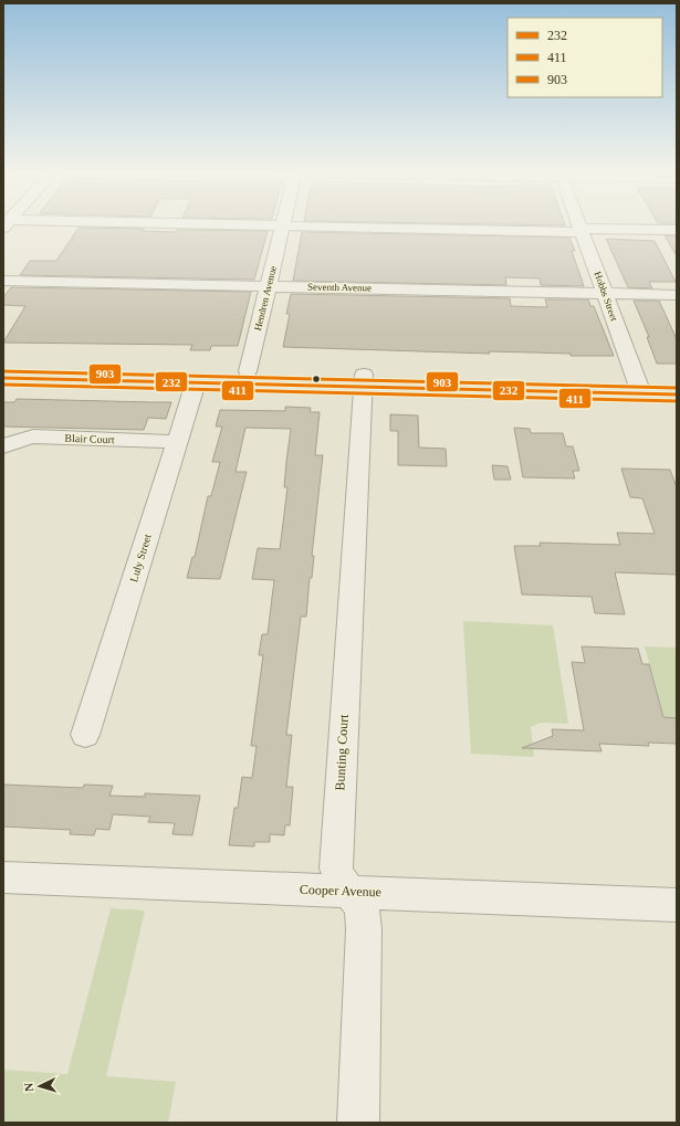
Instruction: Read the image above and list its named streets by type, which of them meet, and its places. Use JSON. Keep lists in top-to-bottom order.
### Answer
{
  "streets": {
    "street": [
      "Seventh Avenue",
      "Hobbs Street",
      "Hendren Avenue",
      "Blair Court",
      "Luly Street",
      "Bunting Court",
      "Cooper Avenue"
    ]
  },
  "crossings": [
    ["Seventh Avenue", "Hobbs Street"],
    ["Seventh Avenue", "Hendren Avenue"],
    ["Blair Court", "Luly Street"],
    ["Bunting Court", "Cooper Avenue"]
  ],
  "lines": ["transit line 903", "transit line 232", "transit line 411"],
  "legend": ["232", "411", "903"],
  "north": "left"
}
